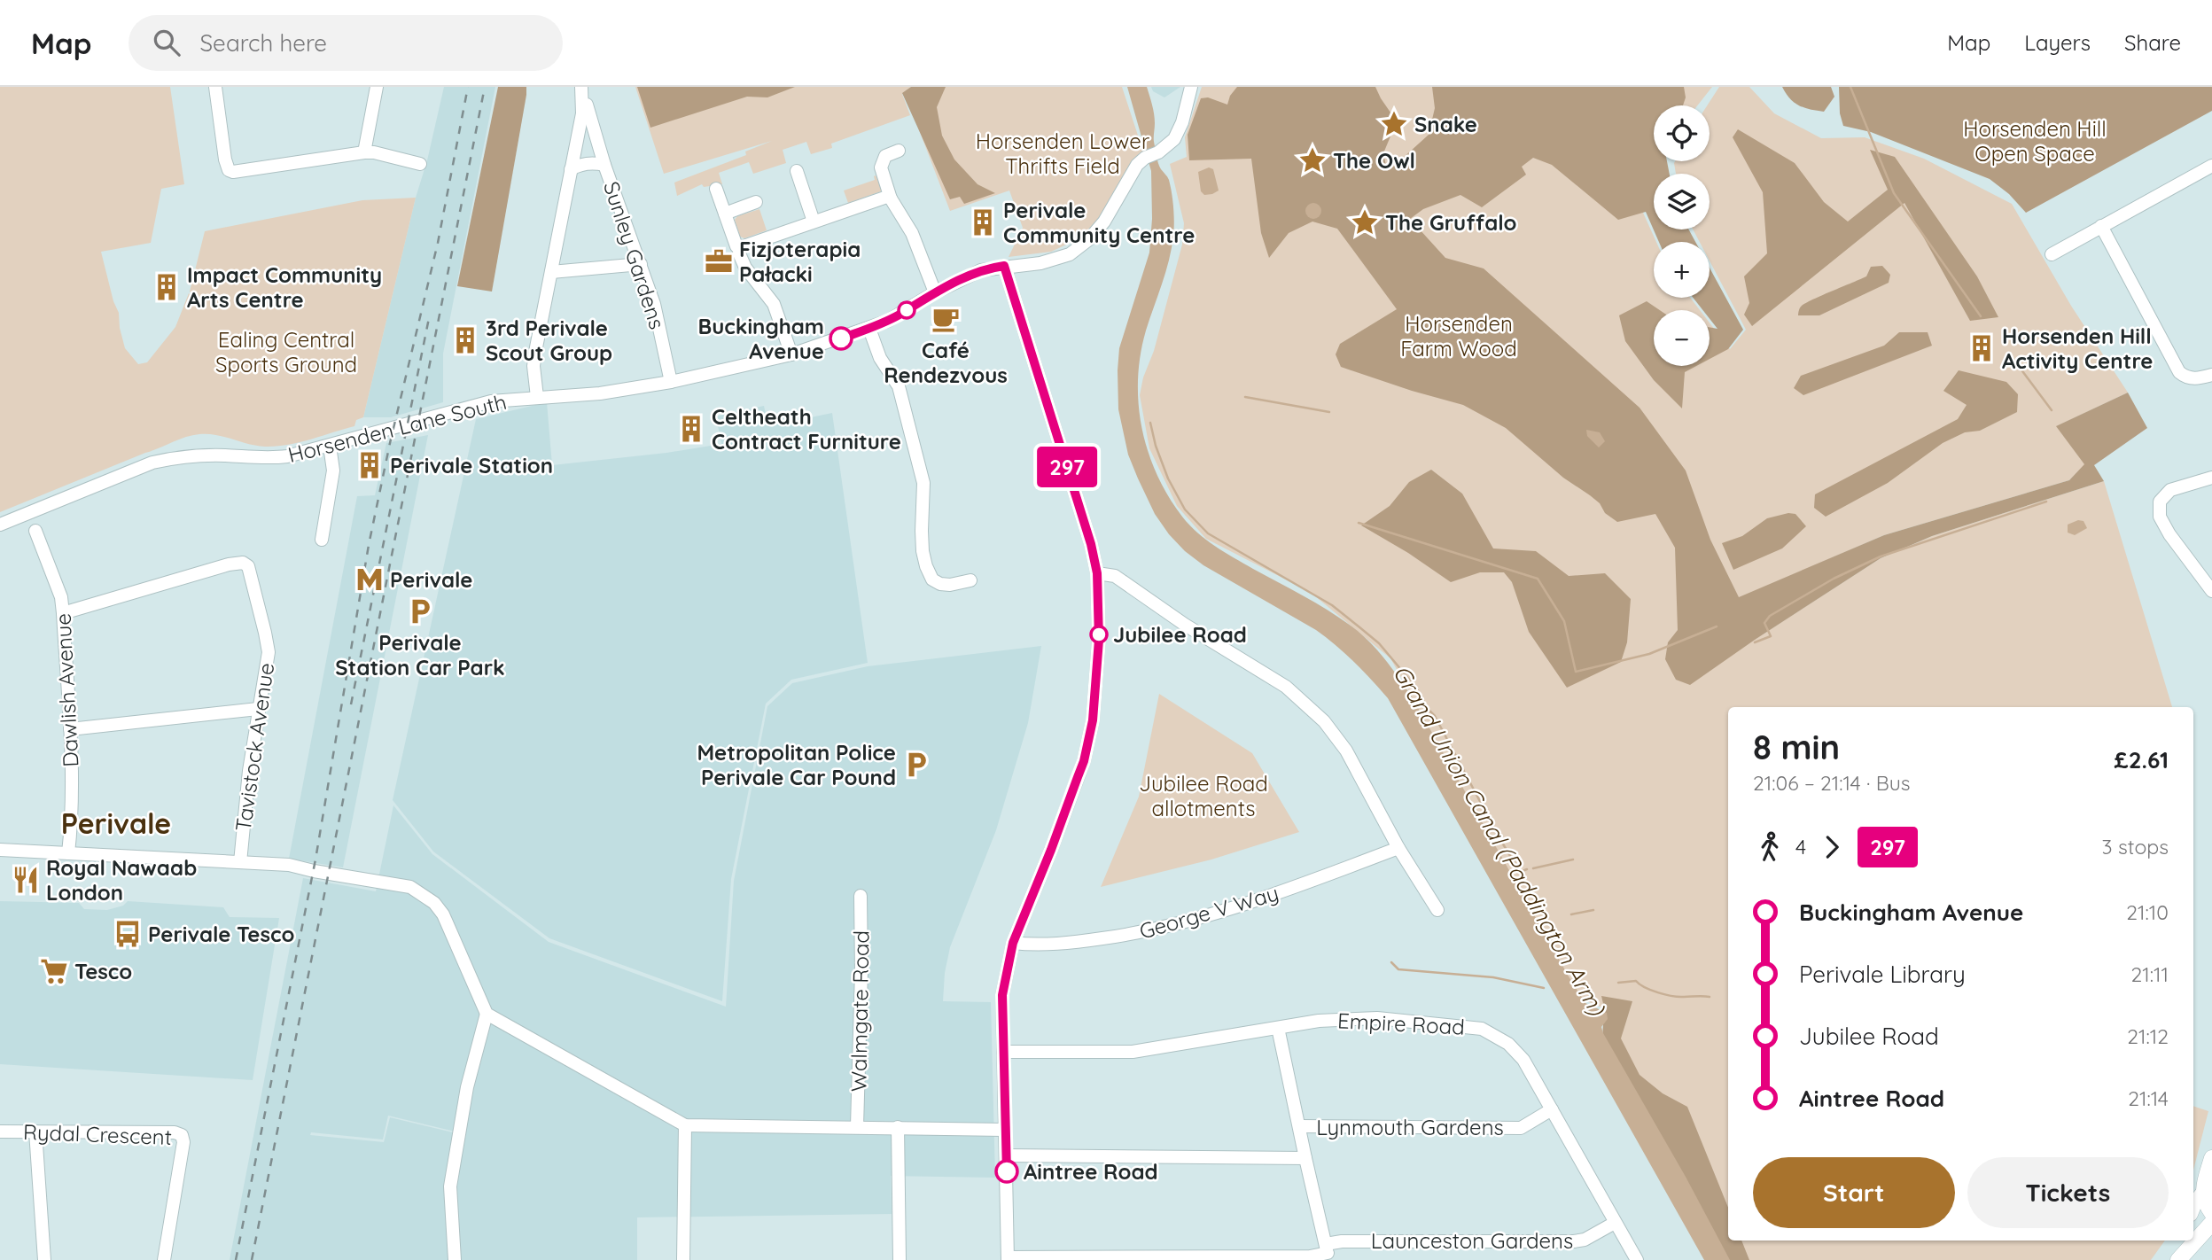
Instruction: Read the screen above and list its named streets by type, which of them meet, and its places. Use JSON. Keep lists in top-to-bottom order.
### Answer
{
  "streets": {
    "street": [
      "Sunley Gardens",
      "Horsenden Lane South",
      "Dawlish Avenue",
      "Tavistock Avenue",
      "George V Way",
      "Walmgate Road",
      "Empire Road",
      "Lynmouth Gardens",
      "Rydal Crescent",
      "Launceston Gardens"
    ]
  },
  "crossings": [
    ["Sunley Gardens", "Horsenden Lane South"],
    ["Dawlish Avenue", "Tavistock Avenue"],
    ["Empire Road", "Lynmouth Gardens"],
    ["Empire Road", "Launceston Gardens"]
  ],
  "districts": ["Perivale"],
  "water": ["Grand Union Canal (Paddington Arm)"],
  "parks": [
    "Horsenden Hill Open Space",
    "Horsenden Lower Thrifts Field",
    "Horsenden Farm Wood",
    "Ealing Central Sports Ground",
    "Jubilee Road allotments"
  ],
  "places": {
    "place": ["Snake", "The Owl", "The Gruffalo"],
    "building": [
      "Perivale Community Centre",
      "Impact Community Arts Centre",
      "3rd Perivale Scout Group",
      "Horsenden Hill Activity Centre",
      "Celtheath Contract Furniture",
      "Perivale Station"
    ],
    "office": ["Fizjoterapia Pałacki"],
    "cafe": ["Café Rendezvous"],
    "other": ["Buckingham Avenue", "Jubilee Road", "Aintree Road"],
    "metro station": ["Perivale"],
    "parking": ["Perivale Station Car Park", "Metropolitan Police Perivale Car Pound"],
    "restaurant": ["Royal Nawaab London"],
    "bus stop": ["Perivale Tesco"],
    "supermarket": ["Tesco"]
  },
  "lines": ["bus line 297"],
  "page": {
    "header": "Map",
    "search": "Search here",
    "nav": ["Map", "Layers", "Share"],
    "on_map": "297",
    "map_buttons": ["+", "−"],
    "heading": ["8 min", "21:06 – 21:14 · Bus", "£2.61"],
    "legs": ["4", "297", "3 stops"],
    "list": [
      {
        "name": "Buckingham Avenue",
        "value": "21:10"
      },
      {
        "name": "Perivale Library",
        "value": "21:11"
      },
      {
        "name": "Jubilee Road",
        "value": "21:12"
      },
      {
        "name": "Aintree Road",
        "value": "21:14"
      }
    ],
    "buttons": ["Start", "Tickets"]
  }
}
